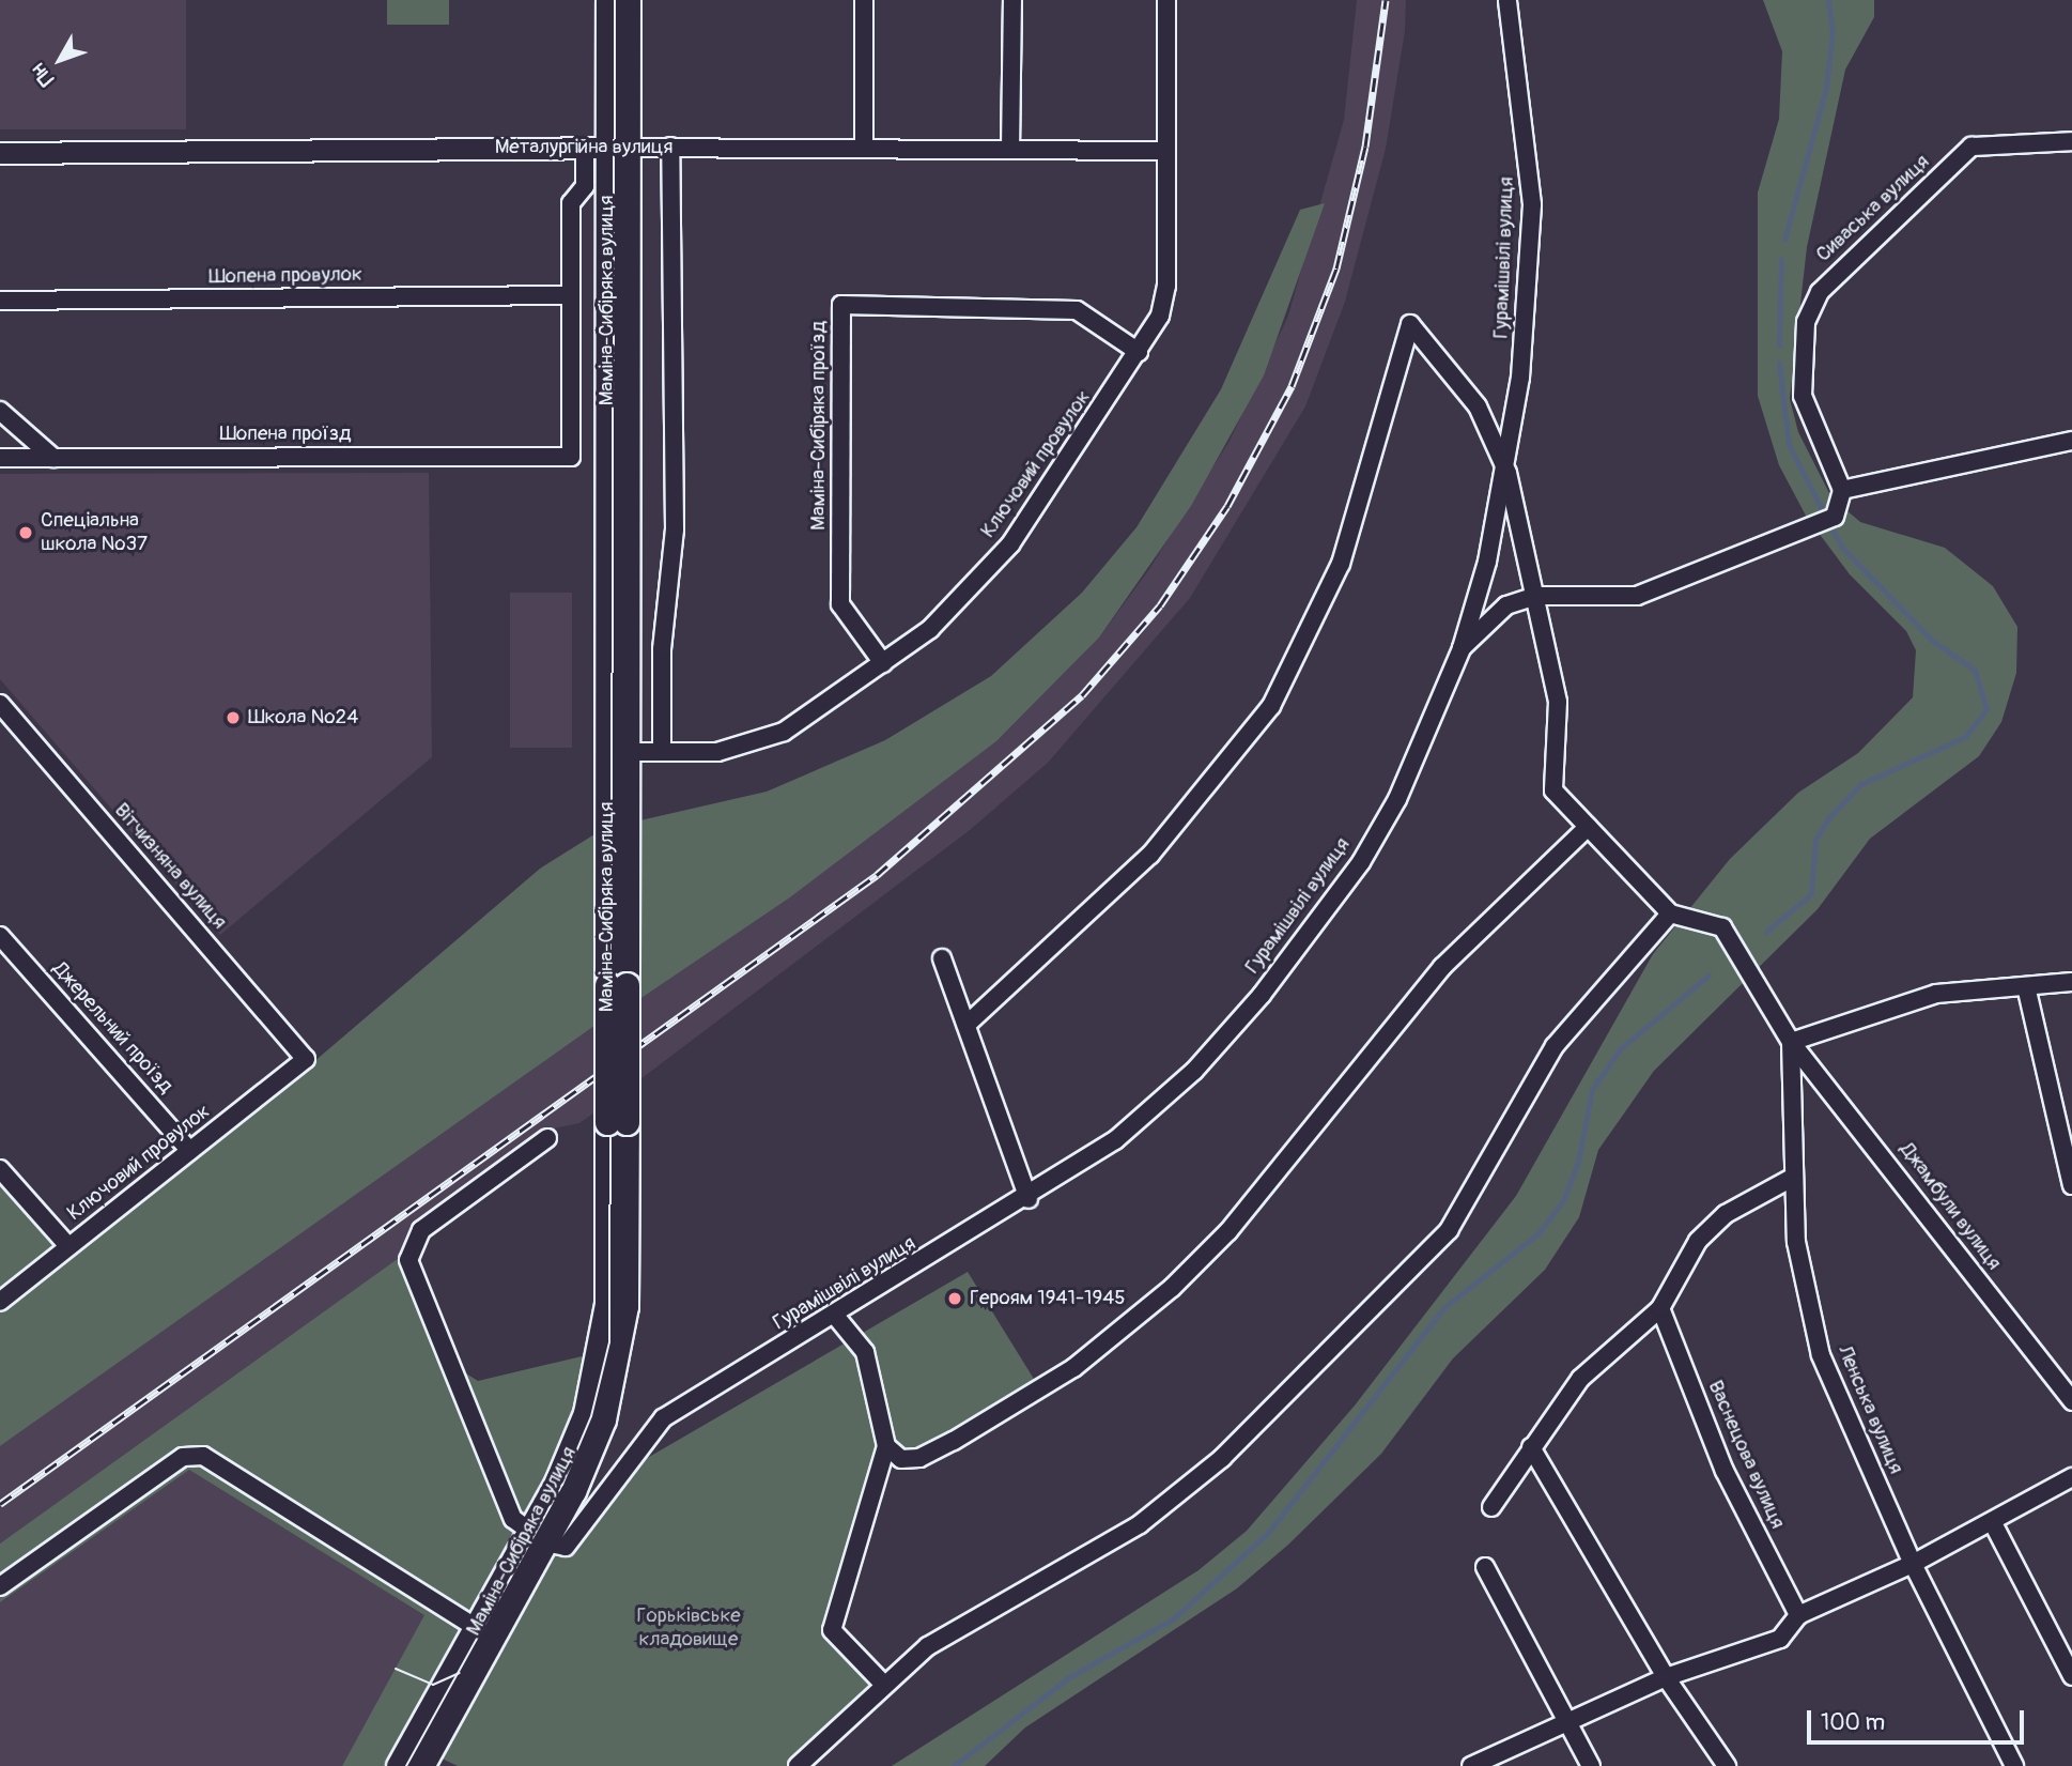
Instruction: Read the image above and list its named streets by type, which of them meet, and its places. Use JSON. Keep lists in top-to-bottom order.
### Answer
{
  "streets": {
    "main road": ["Маміна-Сибіряка вулиця"],
    "street": [
      "Металургійна вулиця",
      "Сиваська вулиця",
      "Гурамішвілі вулиця",
      "Шопена провулок",
      "Маміна-Сибіряка проїзд",
      "Шопена проїзд",
      "Ключовий провулок",
      "Вітчизняна вулиця",
      "Джерельний проїзд",
      "Джамбули вулиця",
      "Ленська вулиця",
      "Васнецова вулиця"
    ]
  },
  "crossings": [
    ["Металургійна вулиця", "Маміна-Сибіряка вулиця"],
    ["Металургійна вулиця", "Ключовий провулок"],
    ["Сиваська вулиця", "Гурамішвілі вулиця"],
    ["Гурамішвілі вулиця", "Маміна-Сибіряка вулиця"],
    ["Гурамішвілі вулиця", "Джамбули вулиця"],
    ["Шопена провулок", "Шопена проїзд"],
    ["Маміна-Сибіряка вулиця", "Ключовий провулок"],
    ["Маміна-Сибіряка проїзд", "Ключовий провулок"],
    ["Ключовий провулок", "Вітчизняна вулиця"],
    ["Ключовий провулок", "Джерельний проїзд"],
    ["Джамбули вулиця", "Ленська вулиця"]
  ],
  "parks": ["Горьківське кладовище"],
  "places": ["Спеціальна школа №37", "Школа №24", "Героям 1941-1945"],
  "scale_bar": "100 m",
  "north": "bottom left"
}
